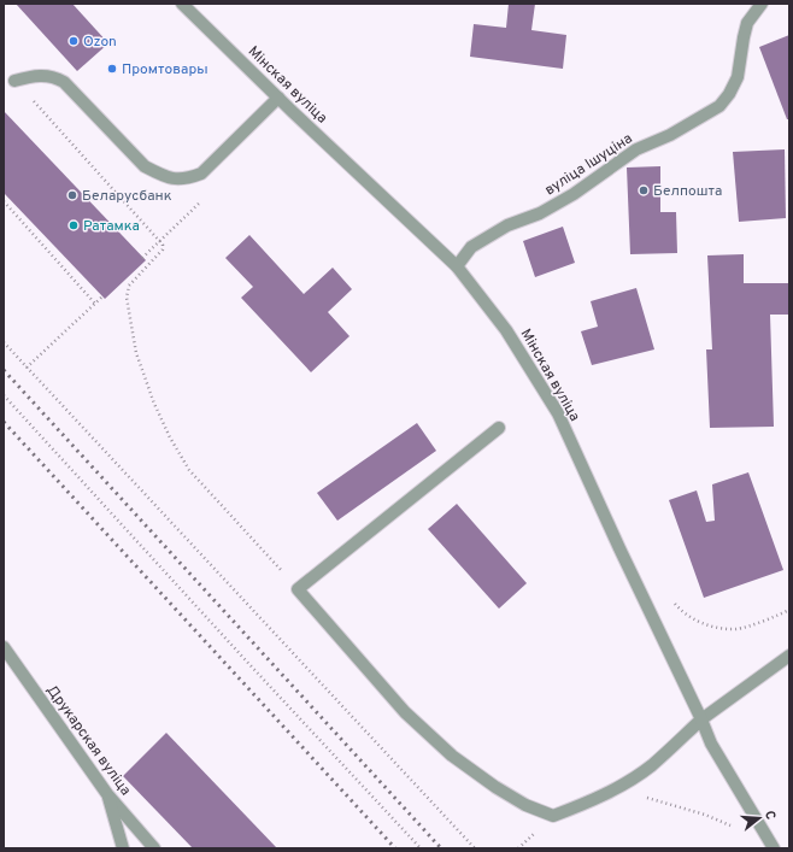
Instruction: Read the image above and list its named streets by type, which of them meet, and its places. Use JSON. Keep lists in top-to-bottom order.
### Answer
{
  "streets": {
    "street": ["Мінская вуліца", "вуліца Ішуціна", "Друкарская вуліца"]
  },
  "crossings": [
    ["Мінская вуліца", "вуліца Ішуціна"]
  ],
  "places": [
    "Ozon",
    "Промтовары",
    "Белпошта",
    "Беларусбанк",
    "Ратамка"
  ],
  "north": "right"
}
